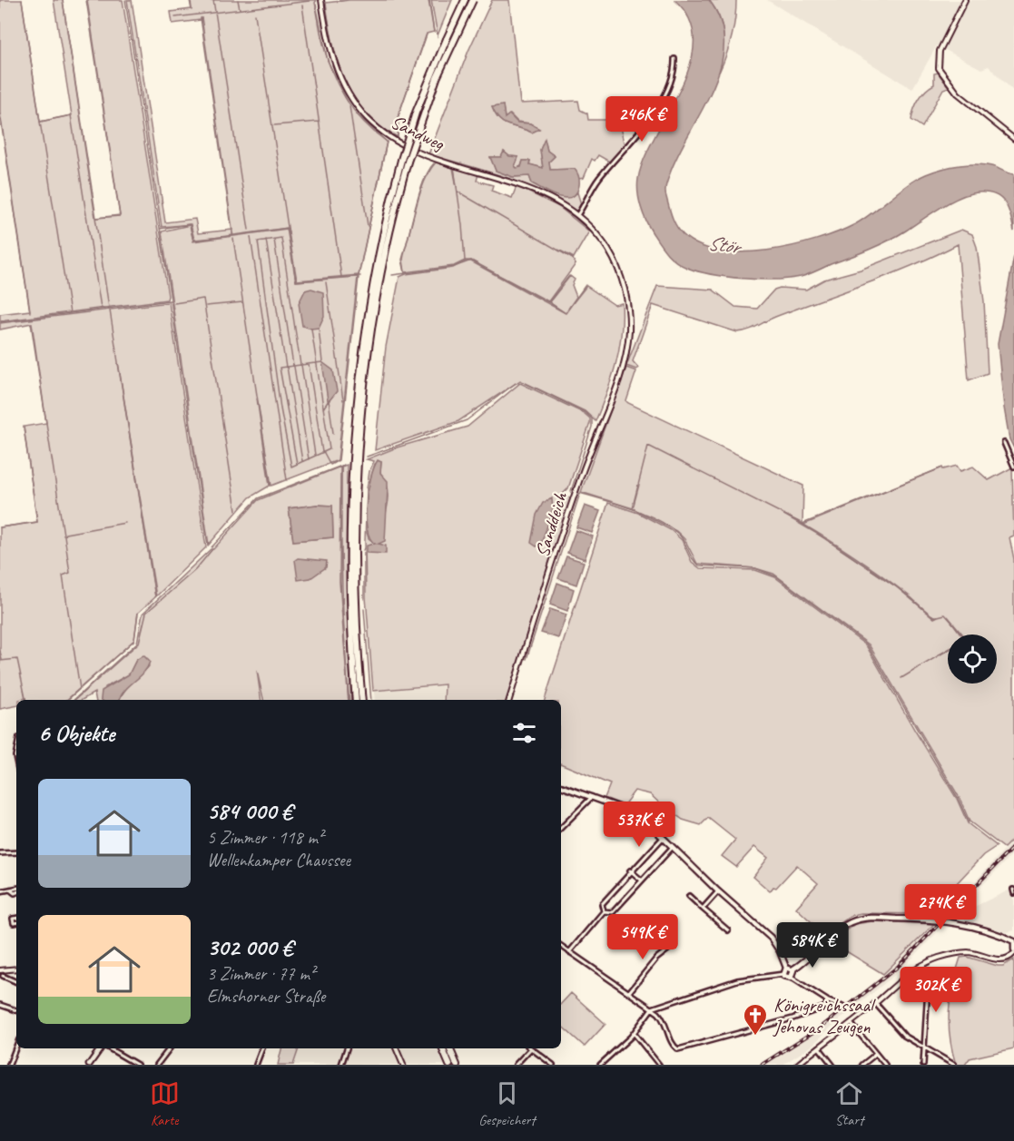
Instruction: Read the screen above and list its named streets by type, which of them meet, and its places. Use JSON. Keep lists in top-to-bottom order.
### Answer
{
  "streets": {
    "street": ["Sandweg", "Sanddeich"]
  },
  "crossings": [
    ["Sandweg", "Sanddeich"]
  ],
  "water": ["Stör"],
  "places": {
    "church": ["Königreichssaal Jehovas Zeugen"]
  },
  "page": {
    "price": [
      "246K €",
      "537K €",
      "274K €",
      "549K €",
      "584K €",
      "302K €"
    ],
    "heading": "6 Objekte",
    "list": [
      {
        "name": "584 000 €",
        "note": "5 Zimmer · 118 m² · Wellenkamper Chaussee"
      },
      {
        "name": "302 000 €",
        "note": "3 Zimmer · 77 m² · Elmshorner Straße"
      }
    ],
    "tabs": ["Karte", "Gespeichert", "Start"]
  }
}
